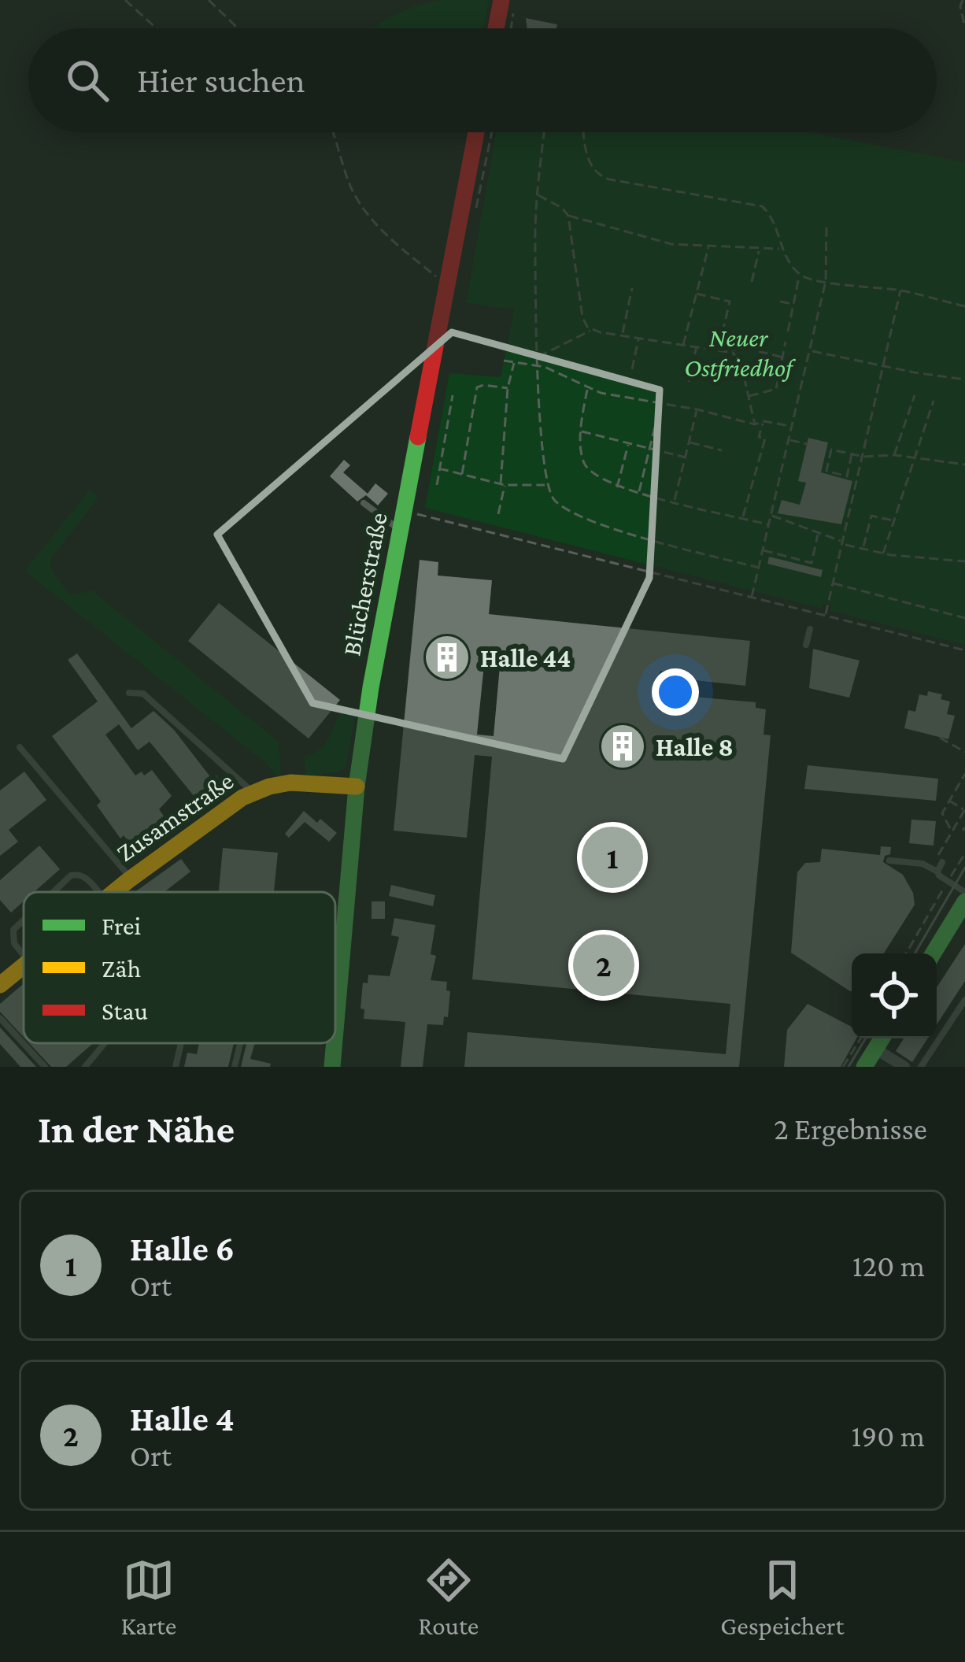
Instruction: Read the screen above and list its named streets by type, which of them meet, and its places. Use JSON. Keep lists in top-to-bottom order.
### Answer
{
  "streets": {
    "main road": ["Blücherstraße", "Zusamstraße"]
  },
  "crossings": [
    ["Blücherstraße", "Zusamstraße"]
  ],
  "parks": ["Neuer Ostfriedhof"],
  "places": {
    "building": ["Halle 44", "Halle 8"]
  },
  "legend": ["Frei", "Zäh", "Stau"],
  "page": {
    "search": "Hier suchen",
    "pins": ["1", "2"],
    "heading": ["In der Nähe", "2 Ergebnisse"],
    "list": [
      {
        "mark": "1",
        "name": "Halle 6",
        "note": "Ort",
        "value": "120 m"
      },
      {
        "mark": "2",
        "name": "Halle 4",
        "note": "Ort",
        "value": "190 m"
      }
    ],
    "nav": ["Karte", "Route", "Gespeichert"]
  }
}
